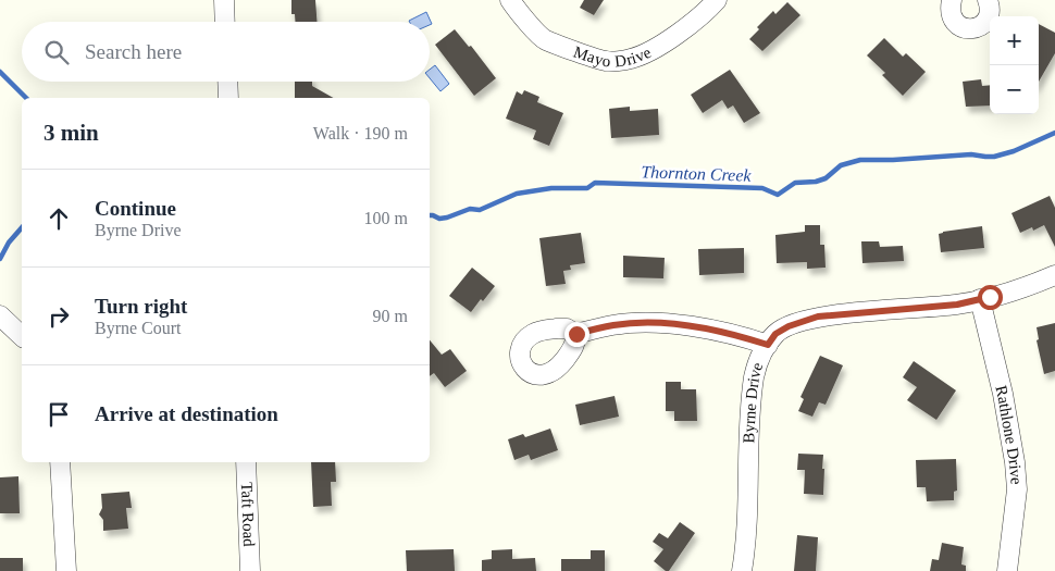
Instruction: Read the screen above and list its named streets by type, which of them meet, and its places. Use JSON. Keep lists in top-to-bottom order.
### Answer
{
  "streets": {
    "street": [
      "Mayo Drive",
      "Byrne Drive",
      "Rathlone Drive",
      "Taft Road"
    ]
  },
  "crossings": [
    ["Byrne Drive", "Rathlone Drive"]
  ],
  "water": ["Thornton Creek"],
  "page": {
    "map_buttons": ["+", "−"],
    "search": "Search here",
    "heading": ["3 min", "Walk · 190 m"],
    "list": [
      ["Continue", "Byrne Drive", "100 m"],
      ["Turn right", "Byrne Court", "90 m"],
      "Arrive at destination"
    ]
  }
}
